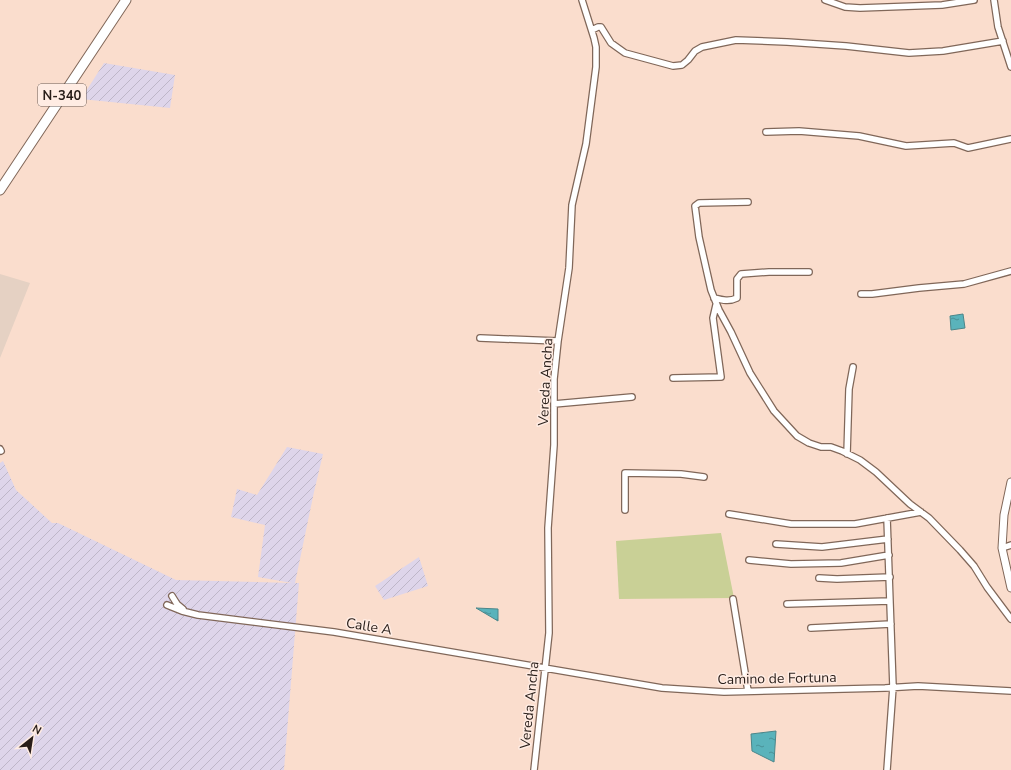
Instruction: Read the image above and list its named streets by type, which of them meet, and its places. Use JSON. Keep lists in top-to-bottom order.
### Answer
{
  "streets": {
    "highway": ["N-340"],
    "street": ["Vereda Ancha", "Calle A", "Camino de Fortuna"]
  },
  "crossings": [
    ["Vereda Ancha", "Calle A"],
    ["Vereda Ancha", "Camino de Fortuna"],
    ["Calle A", "Camino de Fortuna"]
  ],
  "north": "top right"
}
